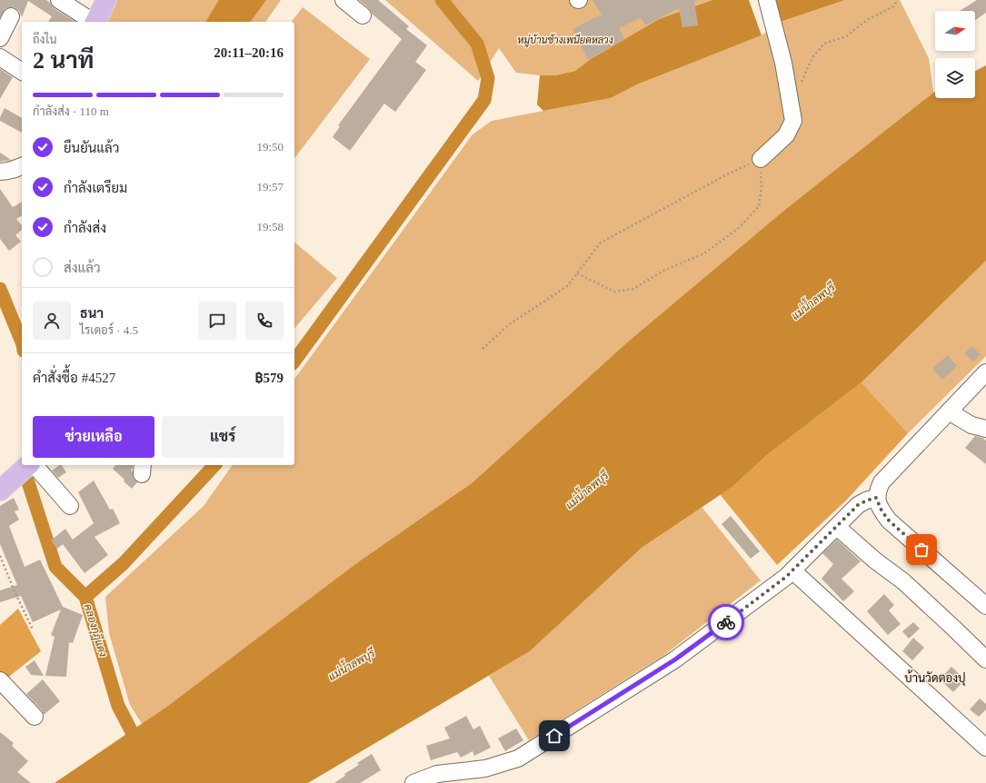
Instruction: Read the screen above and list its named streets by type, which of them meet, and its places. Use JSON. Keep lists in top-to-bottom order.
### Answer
{
  "districts": ["บ้านวัดตองปุ"],
  "water": ["แม่น้ำลพบุรี", "คลองกุฎีแดง"],
  "parks": ["หมู่บ้านช้างเพนียดหลวง"],
  "north": "right",
  "page": {
    "heading": ["2 นาที", "ถึงใน", "20:11–20:16"],
    "panel": [
      "ธนา",
      "ไรเดอร์ · 4.5",
      "คำสั่งซื้อ #4527",
      "฿579"
    ],
    "bar": "กำลังส่ง · 110 m",
    "list": [
      ["ยืนยันแล้ว", "19:50"],
      ["กำลังเตรียม", "19:57"],
      ["กำลังส่ง", "19:58"],
      "ส่งแล้ว"
    ],
    "buttons": ["ช่วยเหลือ", "แชร์"]
  }
}
